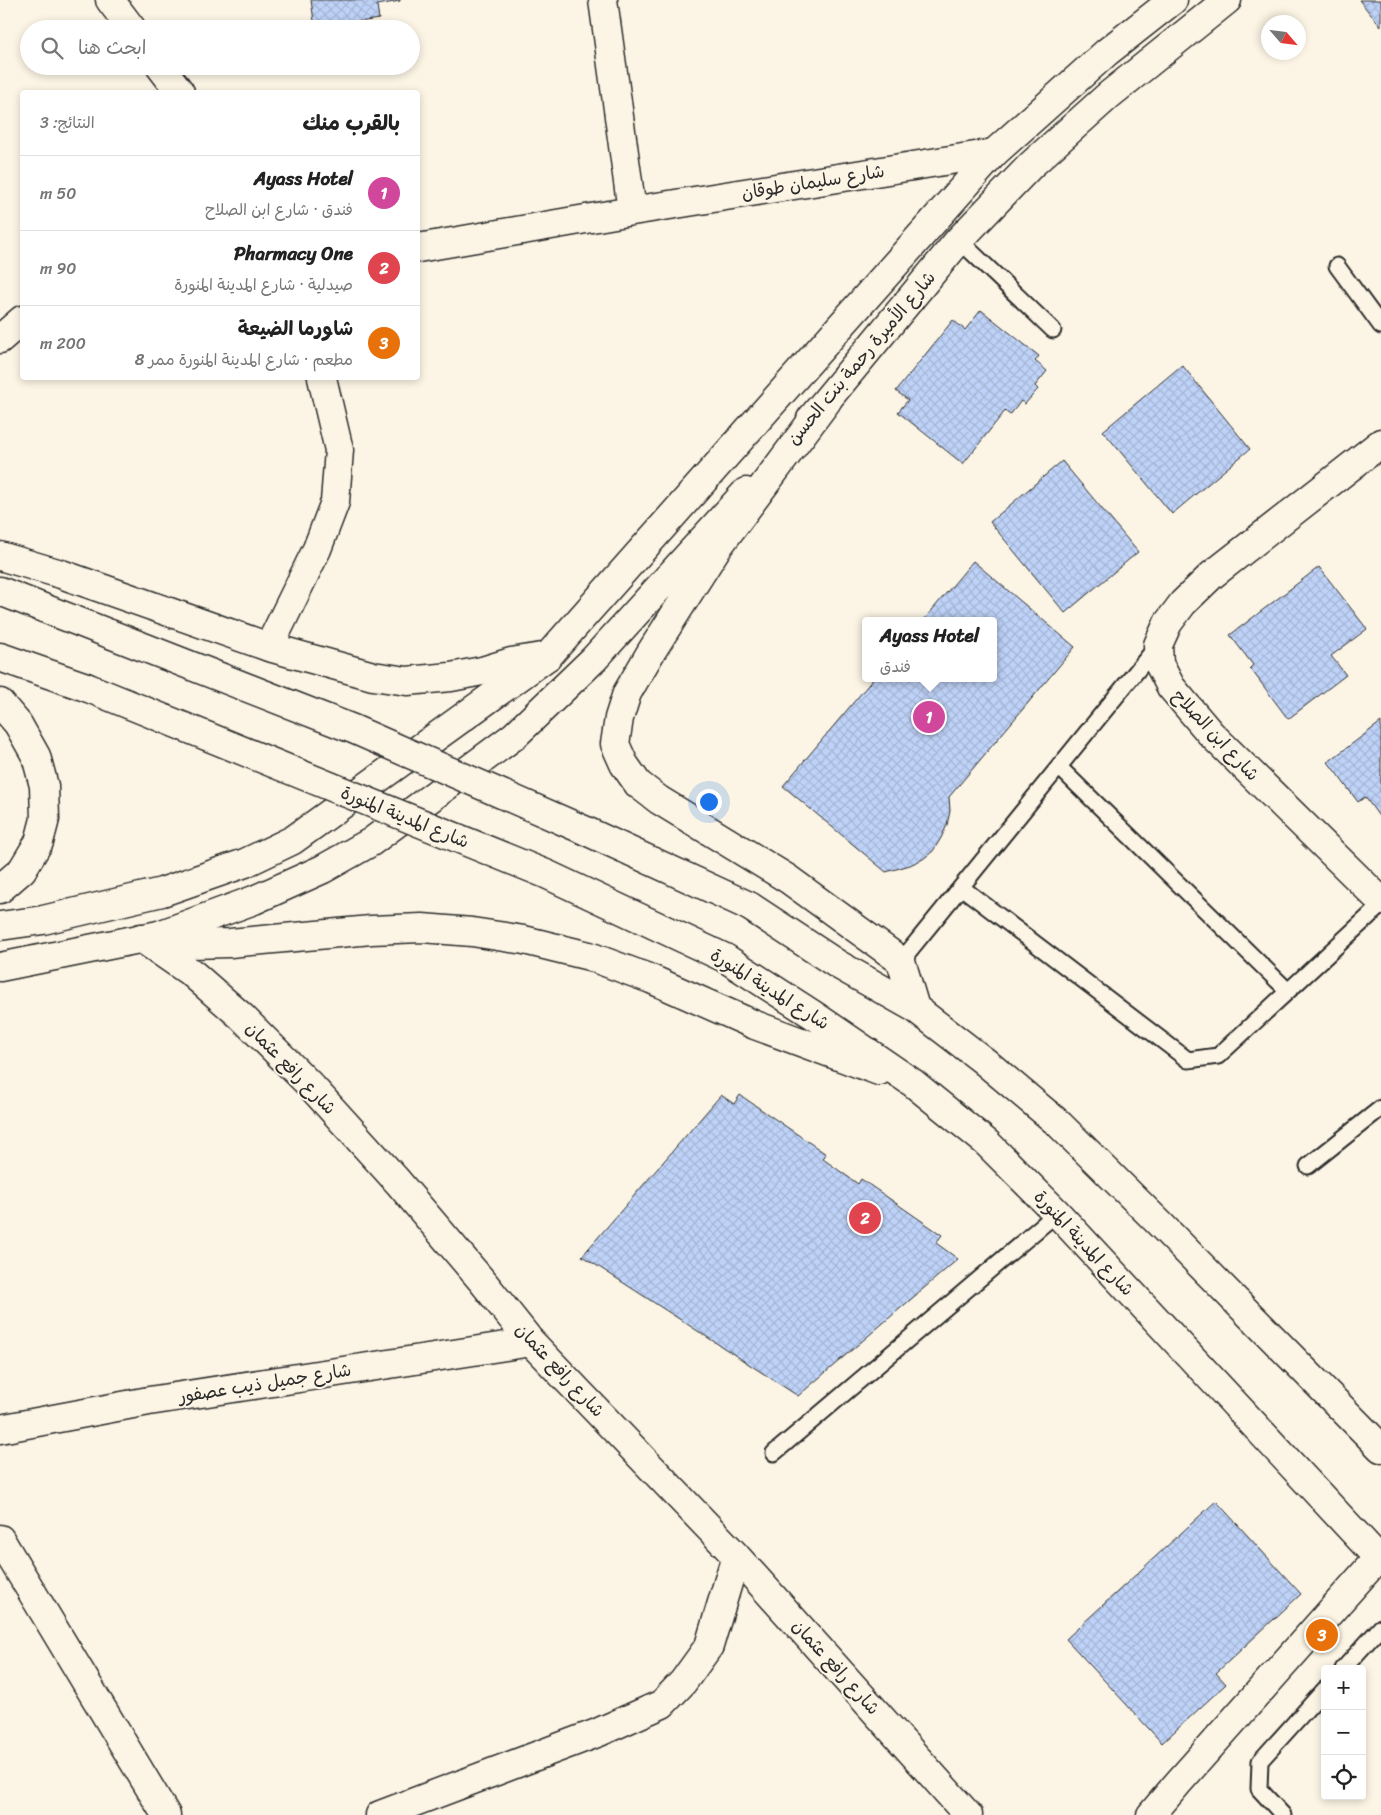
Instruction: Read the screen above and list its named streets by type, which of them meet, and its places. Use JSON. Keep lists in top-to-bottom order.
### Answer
{
  "streets": {
    "street": [
      "شارع سليمان طوقان",
      "شارع الأميرة رحمة بنت الحسن",
      "شارع ابن الصلاح",
      "شارع المدينة المنورة",
      "شارع رافع عثمان",
      "شارع جميل ذيب عصفور"
    ]
  },
  "crossings": [
    ["شارع سليمان طوقان", "شارع الأميرة رحمة بنت الحسن"],
    ["شارع الأميرة رحمة بنت الحسن", "شارع رافع عثمان"],
    ["شارع رافع عثمان", "شارع جميل ذيب عصفور"]
  ],
  "north": "bottom right",
  "page": {
    "search": "ابحث هنا",
    "heading": ["بالقرب منك", "النتائج: 3"],
    "list": [
      {
        "mark": "1",
        "name": "Ayass Hotel",
        "note": "فندق · شارع ابن الصلاح",
        "value": "50 m"
      },
      {
        "mark": "2",
        "name": "Pharmacy One",
        "note": "صيدلية · شارع المدينة المنورة",
        "value": "90 m"
      },
      {
        "mark": "3",
        "name": "شاورما الضيعة",
        "note": "مطعم · شارع المدينة المنورة ممر 8",
        "value": "200 m"
      }
    ],
    "popup": ["Ayass Hotel", "فندق"],
    "pins": ["1", "2", "3"],
    "map_buttons": ["+", "−"]
  }
}
